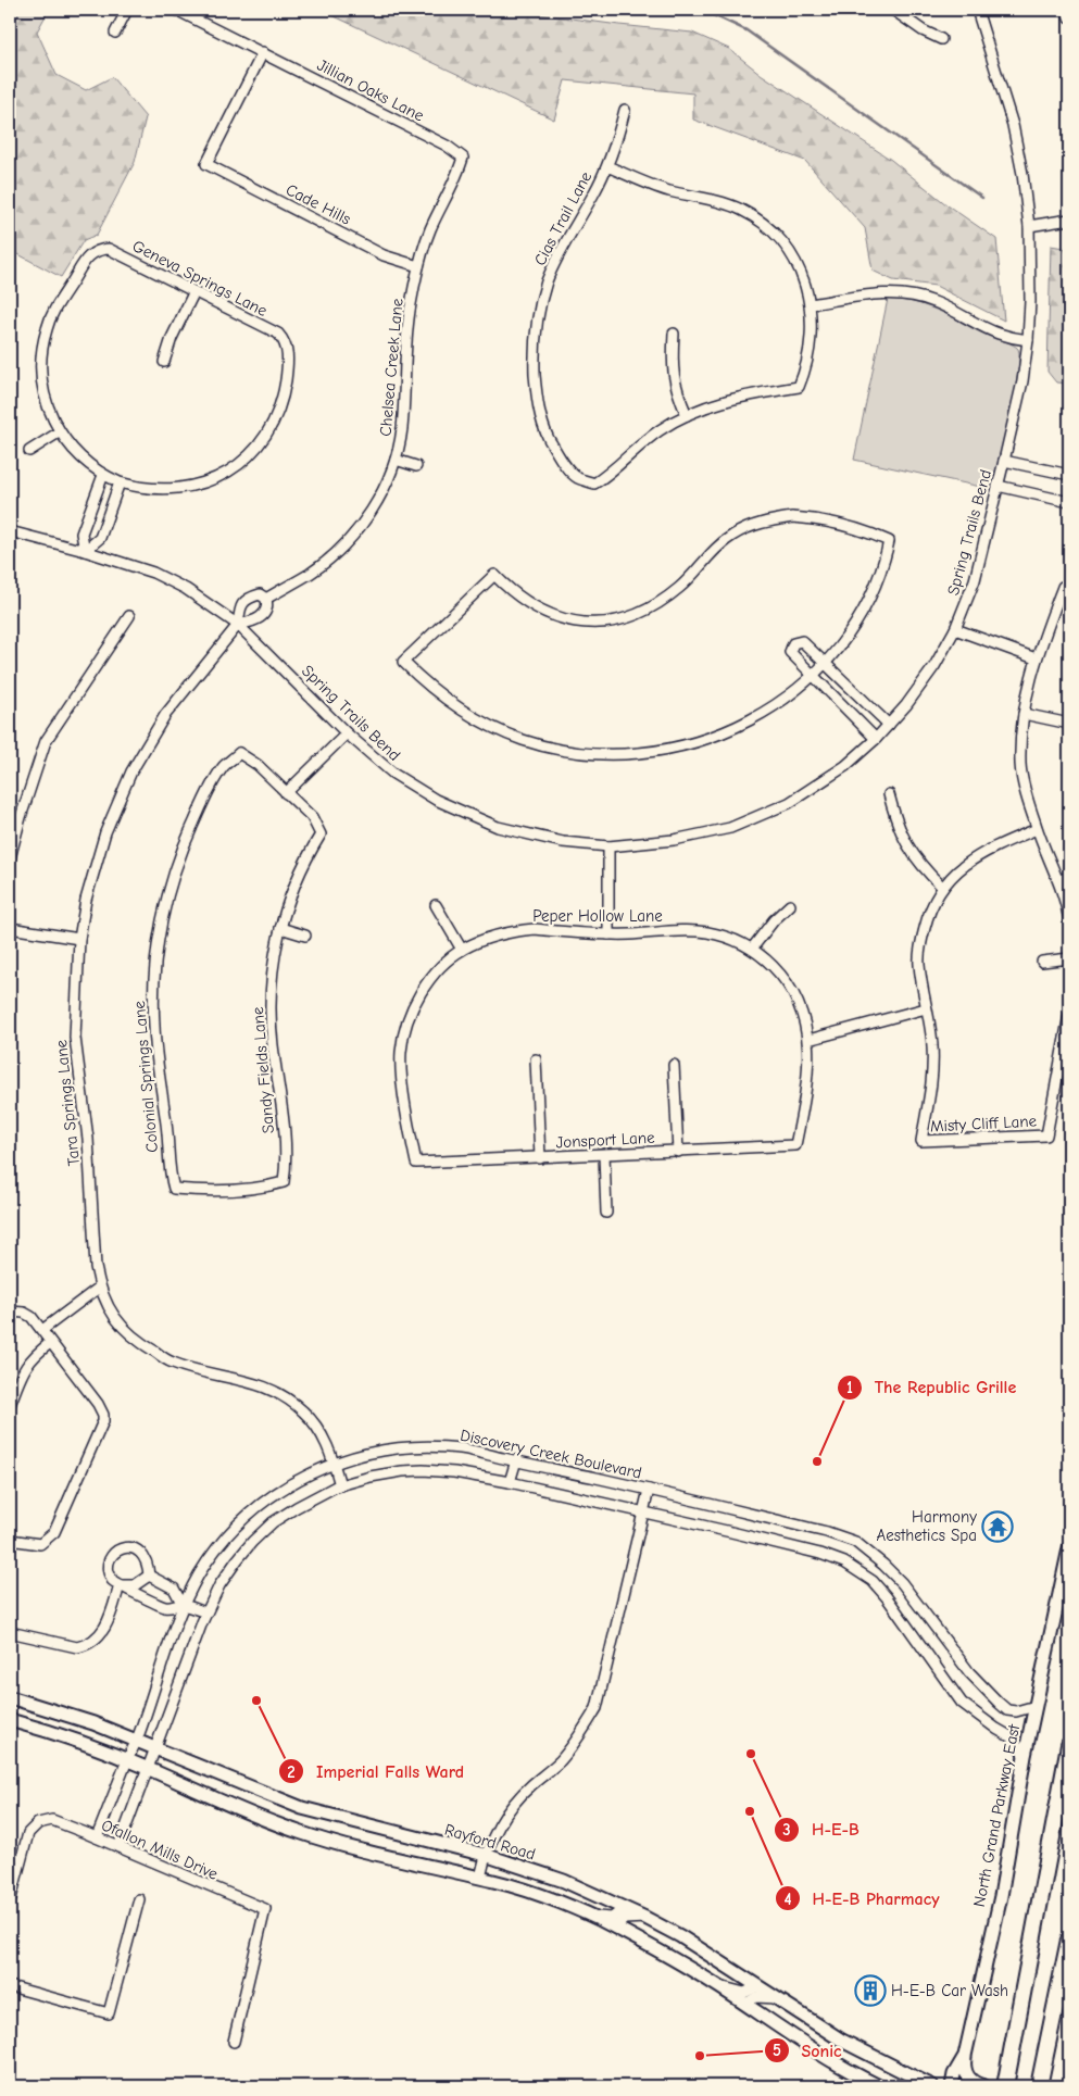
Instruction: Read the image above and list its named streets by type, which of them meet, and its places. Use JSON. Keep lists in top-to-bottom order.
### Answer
{
  "streets": {
    "main road": ["North Grand Parkway East", "Rayford Road"],
    "street": [
      "Jillian Oaks Lane",
      "Cade Hills",
      "Cias Trail Lane",
      "Geneva Springs Lane",
      "Chelsea Creek Lane",
      "Spring Trails Bend",
      "Peper Hollow Lane",
      "Sandy Fields Lane",
      "Colonial Springs Lane",
      "Tara Springs Lane",
      "Misty Cliff Lane",
      "Jonsport Lane",
      "Discovery Creek Boulevard",
      "Ofallon Mills Drive"
    ]
  },
  "crossings": [
    ["Jillian Oaks Lane", "Cade Hills"],
    ["Jillian Oaks Lane", "Chelsea Creek Lane"],
    ["Cade Hills", "Chelsea Creek Lane"],
    ["Chelsea Creek Lane", "Spring Trails Bend"],
    ["Chelsea Creek Lane", "Tara Springs Lane"],
    ["Spring Trails Bend", "Tara Springs Lane"],
    ["Peper Hollow Lane", "Jonsport Lane"],
    ["Sandy Fields Lane", "Colonial Springs Lane"],
    ["Tara Springs Lane", "Discovery Creek Boulevard"],
    ["Discovery Creek Boulevard", "North Grand Parkway East"],
    ["Discovery Creek Boulevard", "Rayford Road"],
    ["Discovery Creek Boulevard", "Ofallon Mills Drive"]
  ],
  "places": {
    "other": [
      "The Republic Grille",
      "Imperial Falls Ward",
      "H-E-B",
      "H-E-B Pharmacy",
      "Sonic"
    ],
    "temple": ["Harmony Aesthetics Spa"],
    "building": ["H-E-B Car Wash"]
  }
}
